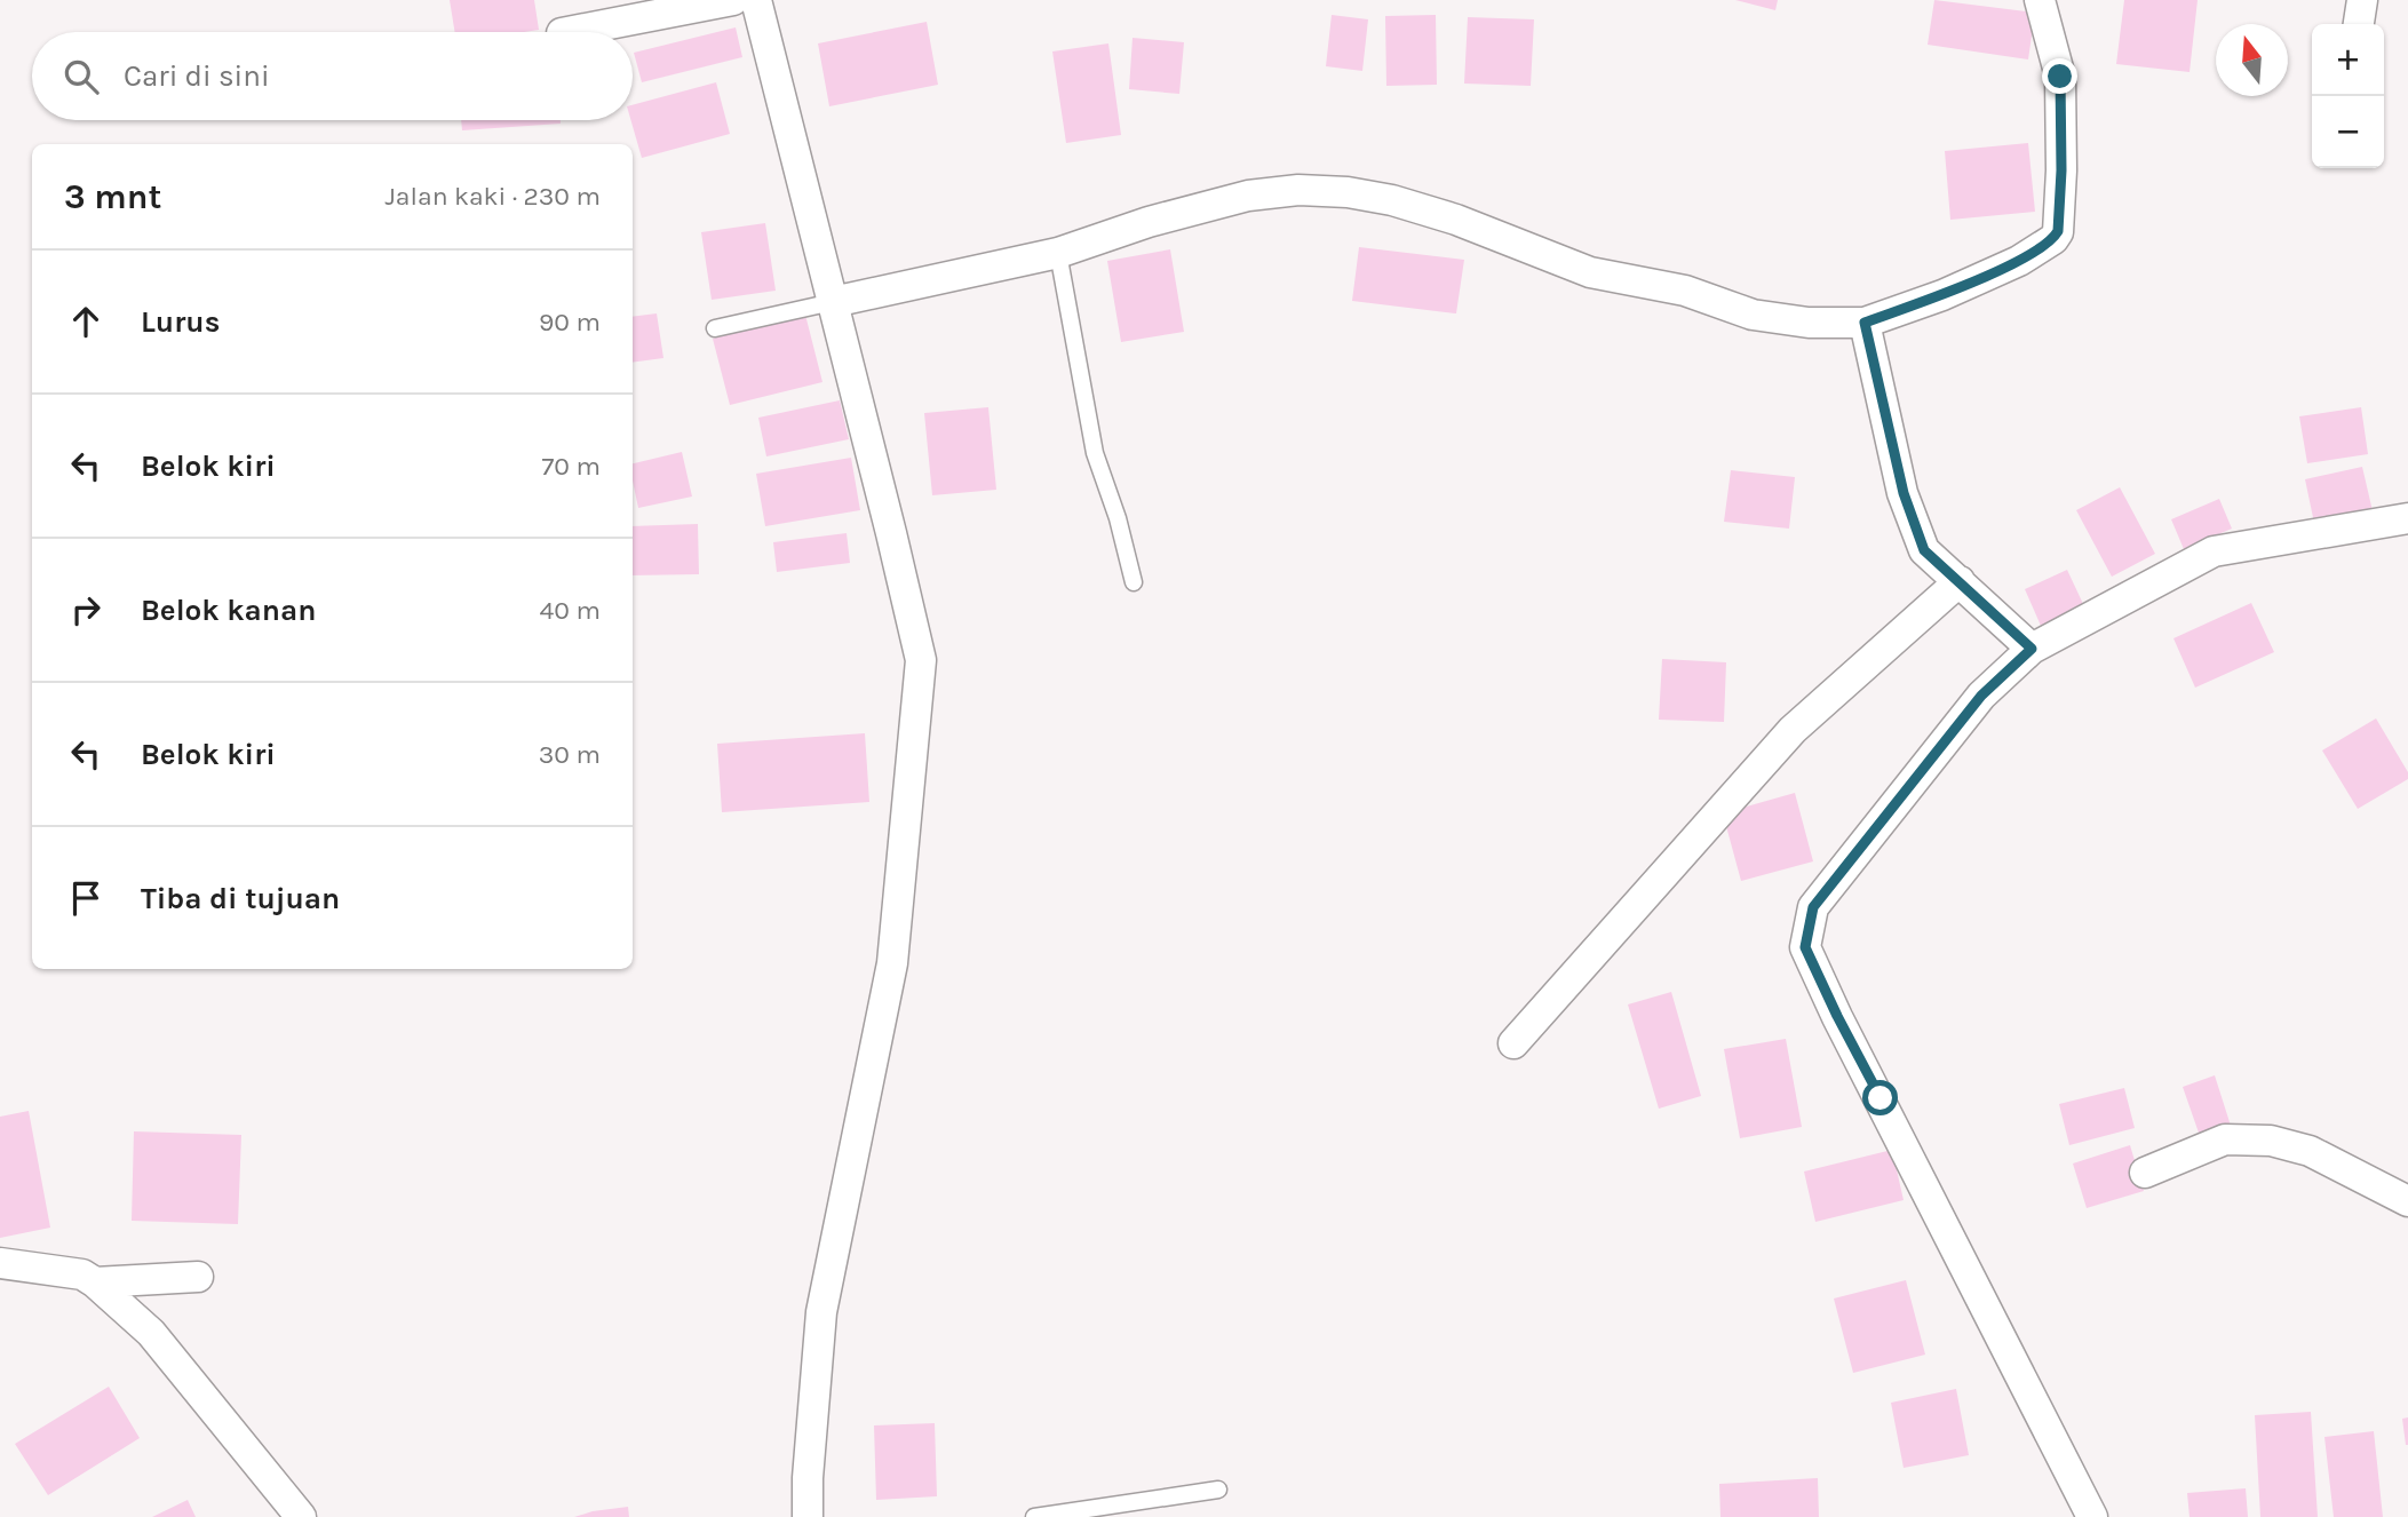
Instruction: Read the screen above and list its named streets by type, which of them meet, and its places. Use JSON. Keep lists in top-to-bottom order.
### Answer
{
  "north": "top",
  "page": {
    "map_buttons": ["+", "−"],
    "search": "Cari di sini",
    "heading": ["3 mnt", "Jalan kaki · 230 m"],
    "list": [
      ["Lurus", "90 m"],
      ["Belok kiri", "70 m"],
      ["Belok kanan", "40 m"],
      ["Belok kiri", "30 m"],
      "Tiba di tujuan"
    ]
  }
}
